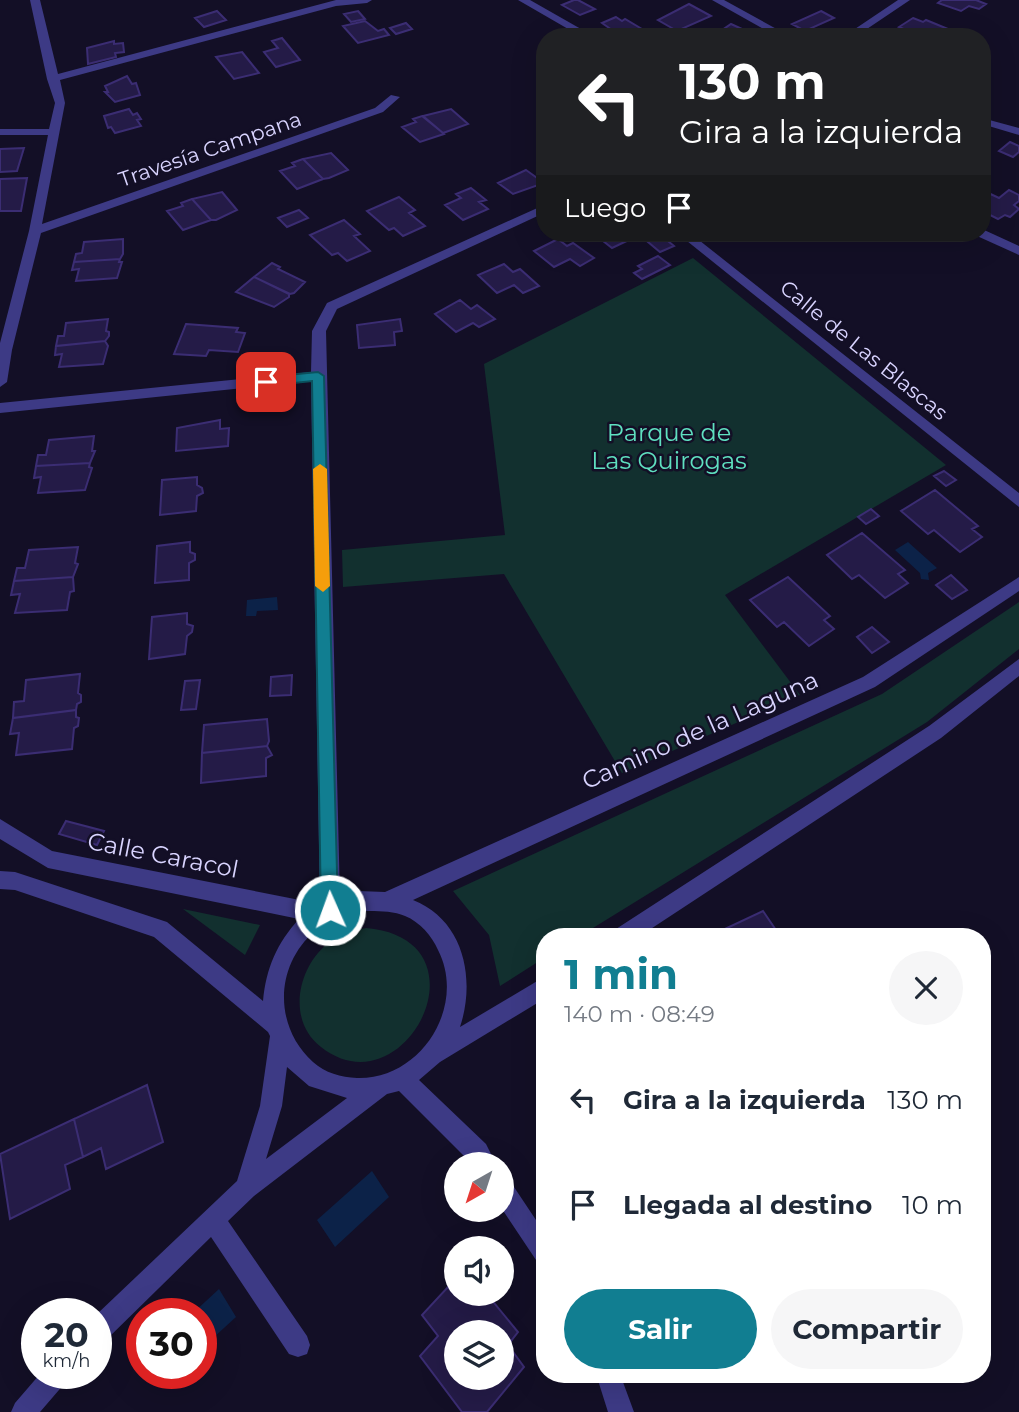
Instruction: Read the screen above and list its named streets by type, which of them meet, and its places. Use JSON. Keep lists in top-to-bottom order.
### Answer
{
  "streets": {
    "street": [
      "Travesía Campana",
      "Calle de Las Blascas",
      "Camino de la Laguna",
      "Calle Caracol"
    ]
  },
  "crossings": [
    ["Camino de la Laguna", "Calle Caracol"]
  ],
  "parks": ["Parque de Las Quirogas"],
  "north": "bottom left",
  "page": {
    "turn": ["130 m", "Gira a la izquierda"],
    "then": "Luego",
    "heading": ["1 min", "140 m · 08:49"],
    "list": [
      {
        "name": "Gira a la izquierda",
        "value": "130 m"
      },
      {
        "name": "Llegada al destino",
        "value": "10 m"
      }
    ],
    "buttons": ["Salir", "Compartir"],
    "speed": "20 km/h",
    "limit": "30"
  }
}
